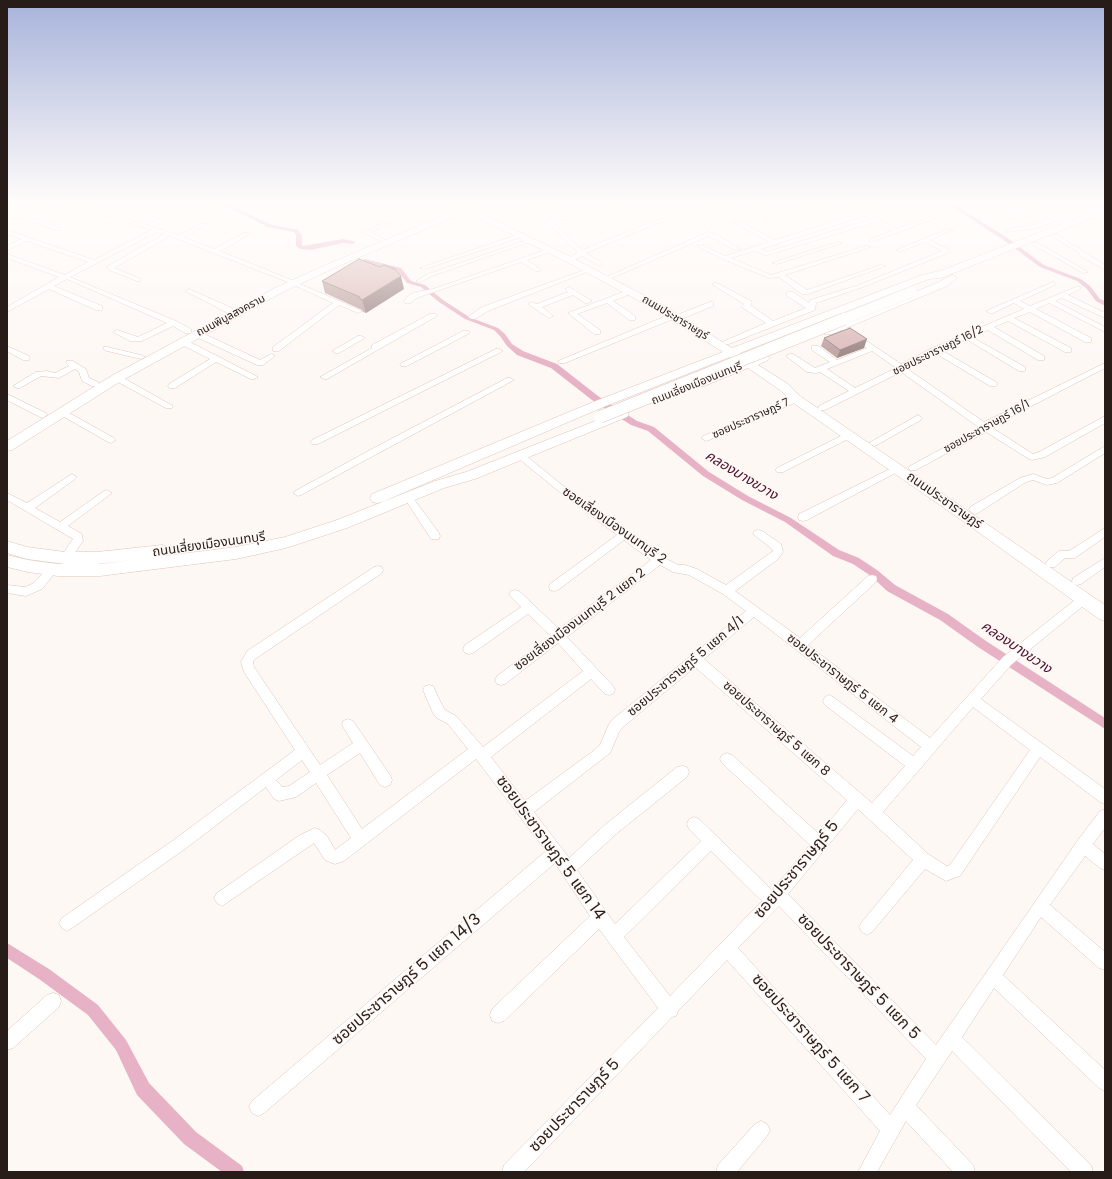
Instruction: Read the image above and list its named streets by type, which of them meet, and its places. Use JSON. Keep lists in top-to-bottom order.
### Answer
{
  "streets": {
    "main road": ["ถนนพิบูลสงคราม", "ถนนประชาราษฎร์", "ถนนเลี่ยงเมืองนนทบุรี"],
    "street": [
      "ซอยประชาราษฎร์ 16/2",
      "ซอยประชาราษฎร์ 7",
      "ซอยประชาราษฎร์ 16/1",
      "ซอยเลี่ยงเมืองนนทบุรี 2",
      "ซอยเลี่ยงเมืองนนทบุรี 2 แยก 2",
      "ซอยประชาราษฎร์ 5 แยก 4/1",
      "ซอยประชาราษฎร์ 5 แยก 4",
      "ซอยประชาราษฎร์ 5 แยก 8",
      "ซอยประชาราษฎร์ 5 แยก 14",
      "ซอยประชาราษฏร์ 5",
      "ซอยประชาราษฎร์ 5 แยก 5",
      "ซอยประชาราษฎร์ 5 แยก 14/3",
      "ซอยประชาราษฎร์ 5 แยก 7"
    ]
  },
  "crossings": [
    ["ถนนประชาราษฎร์", "ซอยประชาราษฎร์ 16/2"],
    ["ถนนประชาราษฎร์", "ถนนเลี่ยงเมืองนนทบุรี"],
    ["ถนนประชาราษฎร์", "ซอยประชาราษฎร์ 7"],
    ["ถนนประชาราษฎร์", "ซอยประชาราษฎร์ 16/1"],
    ["ถนนเลี่ยงเมืองนนทบุรี", "ซอยเลี่ยงเมืองนนทบุรี 2"],
    ["ซอยเลี่ยงเมืองนนทบุรี 2", "ซอยเลี่ยงเมืองนนทบุรี 2 แยก 2"],
    ["ซอยเลี่ยงเมืองนนทบุรี 2", "ซอยประชาราษฎร์ 5 แยก 4/1"],
    ["ซอยเลี่ยงเมืองนนทบุรี 2", "ซอยประชาราษฎร์ 5 แยก 4"],
    ["ซอยประชาราษฎร์ 5 แยก 4/1", "ซอยประชาราษฎร์ 5 แยก 4"],
    ["ซอยประชาราษฎร์ 5 แยก 4/1", "ซอยประชาราษฎร์ 5 แยก 8"],
    ["ซอยประชาราษฎร์ 5 แยก 4/1", "ซอยประชาราษฎร์ 5 แยก 14"],
    ["ซอยประชาราษฎร์ 5 แยก 8", "ซอยประชาราษฏร์ 5"],
    ["ซอยประชาราษฎร์ 5 แยก 14", "ซอยประชาราษฏร์ 5"],
    ["ซอยประชาราษฎร์ 5 แยก 14", "ซอยประชาราษฎร์ 5 แยก 14/3"],
    ["ซอยประชาราษฏร์ 5", "ซอยประชาราษฎร์ 5 แยก 5"],
    ["ซอยประชาราษฏร์ 5", "ซอยประชาราษฎร์ 5 แยก 7"]
  ],
  "water": ["คลองบางขวาง"]
}
